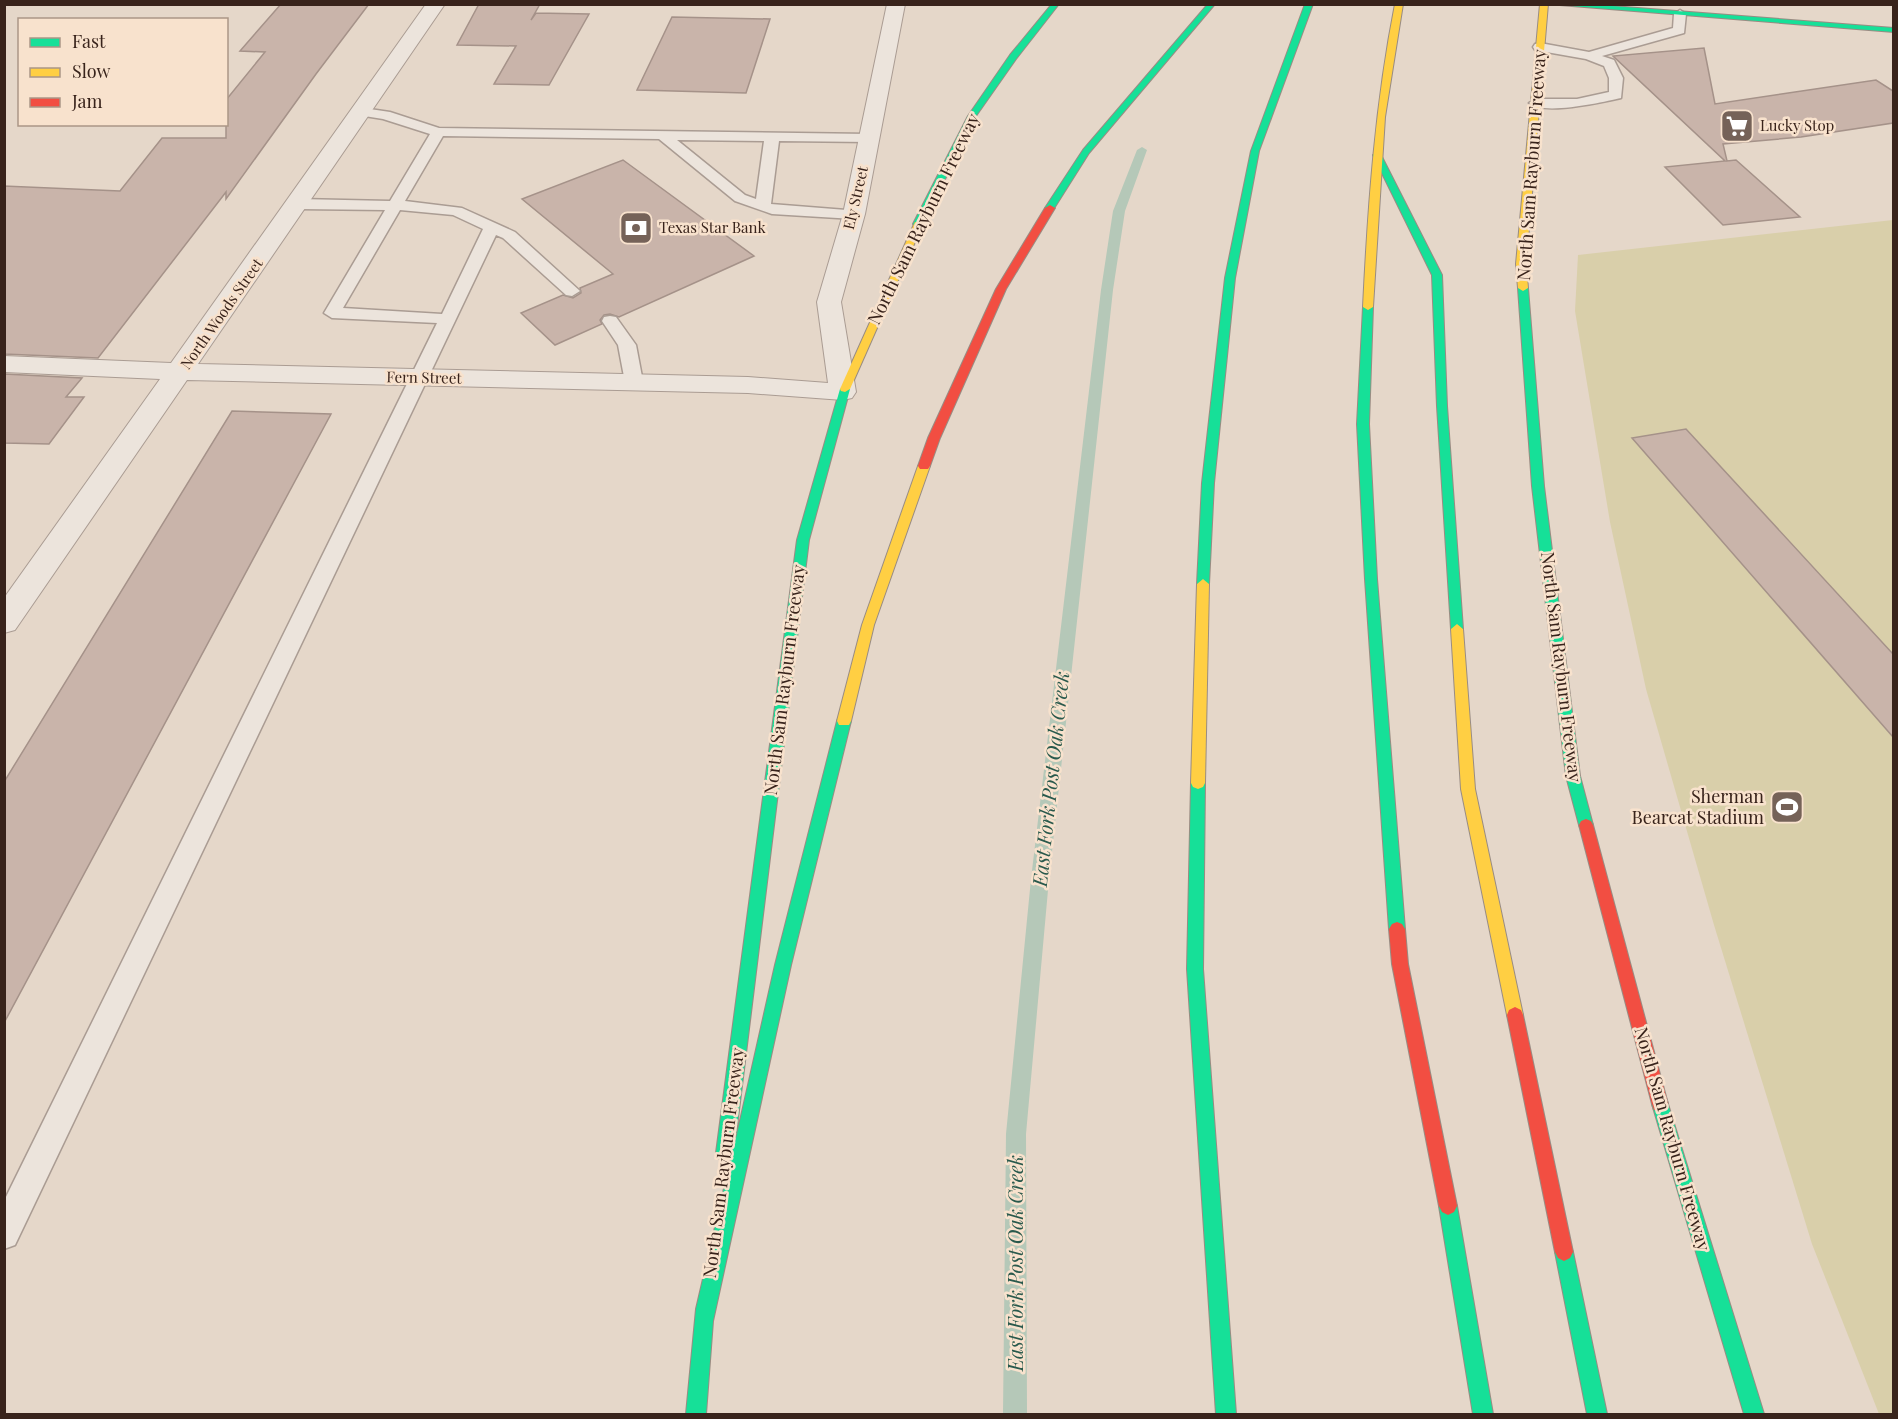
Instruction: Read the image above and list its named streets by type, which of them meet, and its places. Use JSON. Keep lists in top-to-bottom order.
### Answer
{
  "streets": {
    "main road": ["North Sam Rayburn Freeway"],
    "street": ["Ely Street", "North Woods Street", "Fern Street"]
  },
  "crossings": [
    ["North Sam Rayburn Freeway", "Ely Street"],
    ["North Sam Rayburn Freeway", "Fern Street"],
    ["Ely Street", "Fern Street"],
    ["North Woods Street", "Fern Street"]
  ],
  "water": ["East Fork Post Oak Creek"],
  "places": {
    "supermarket": ["Lucky Stop"],
    "bank": ["Texas Star Bank"],
    "sports": ["Sherman Bearcat Stadium"]
  },
  "legend": ["Fast", "Slow", "Jam"]
}
